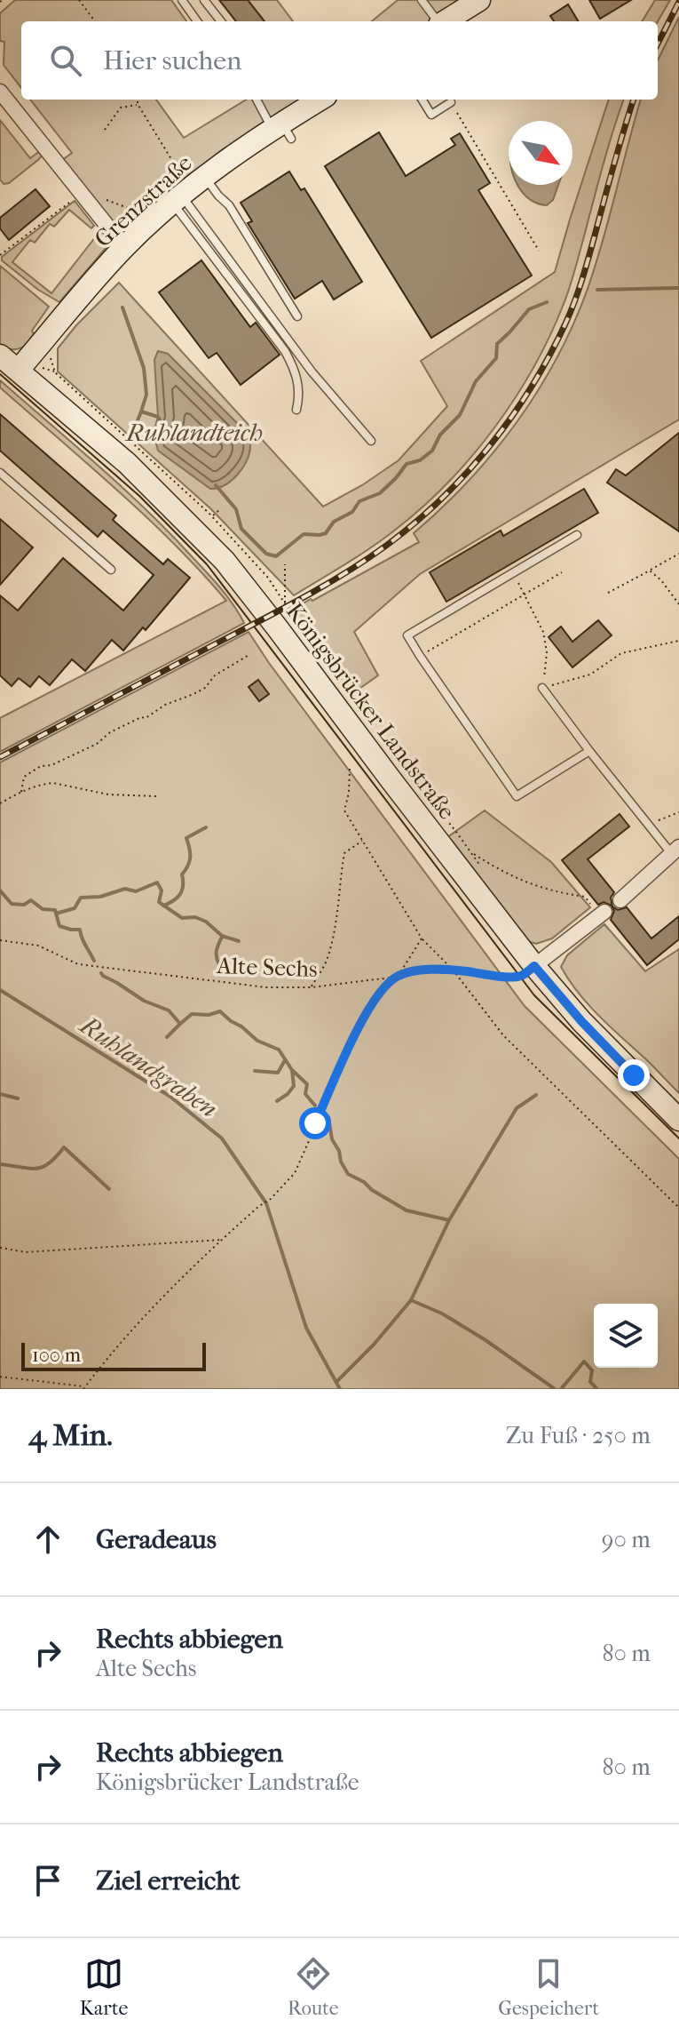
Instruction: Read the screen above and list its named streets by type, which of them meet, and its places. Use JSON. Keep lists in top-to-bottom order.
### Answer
{
  "streets": {
    "main road": ["Grenzstraße", "Königsbrücker Landstraße"],
    "path": ["Alte Sechs"]
  },
  "crossings": [
    ["Grenzstraße", "Königsbrücker Landstraße"],
    ["Königsbrücker Landstraße", "Alte Sechs"]
  ],
  "water": ["Ruhlandteich", "Ruhlandgraben"],
  "scale_bar": "100 m",
  "north": "bottom right",
  "page": {
    "search": "Hier suchen",
    "scale": "100 m",
    "heading": ["4 Min.", "Zu Fuß · 250 m"],
    "list": [
      ["Geradeaus", "90 m"],
      ["Rechts abbiegen", "Alte Sechs", "80 m"],
      ["Rechts abbiegen", "Königsbrücker Landstraße", "80 m"],
      "Ziel erreicht"
    ],
    "nav": ["Karte", "Route", "Gespeichert"]
  }
}
